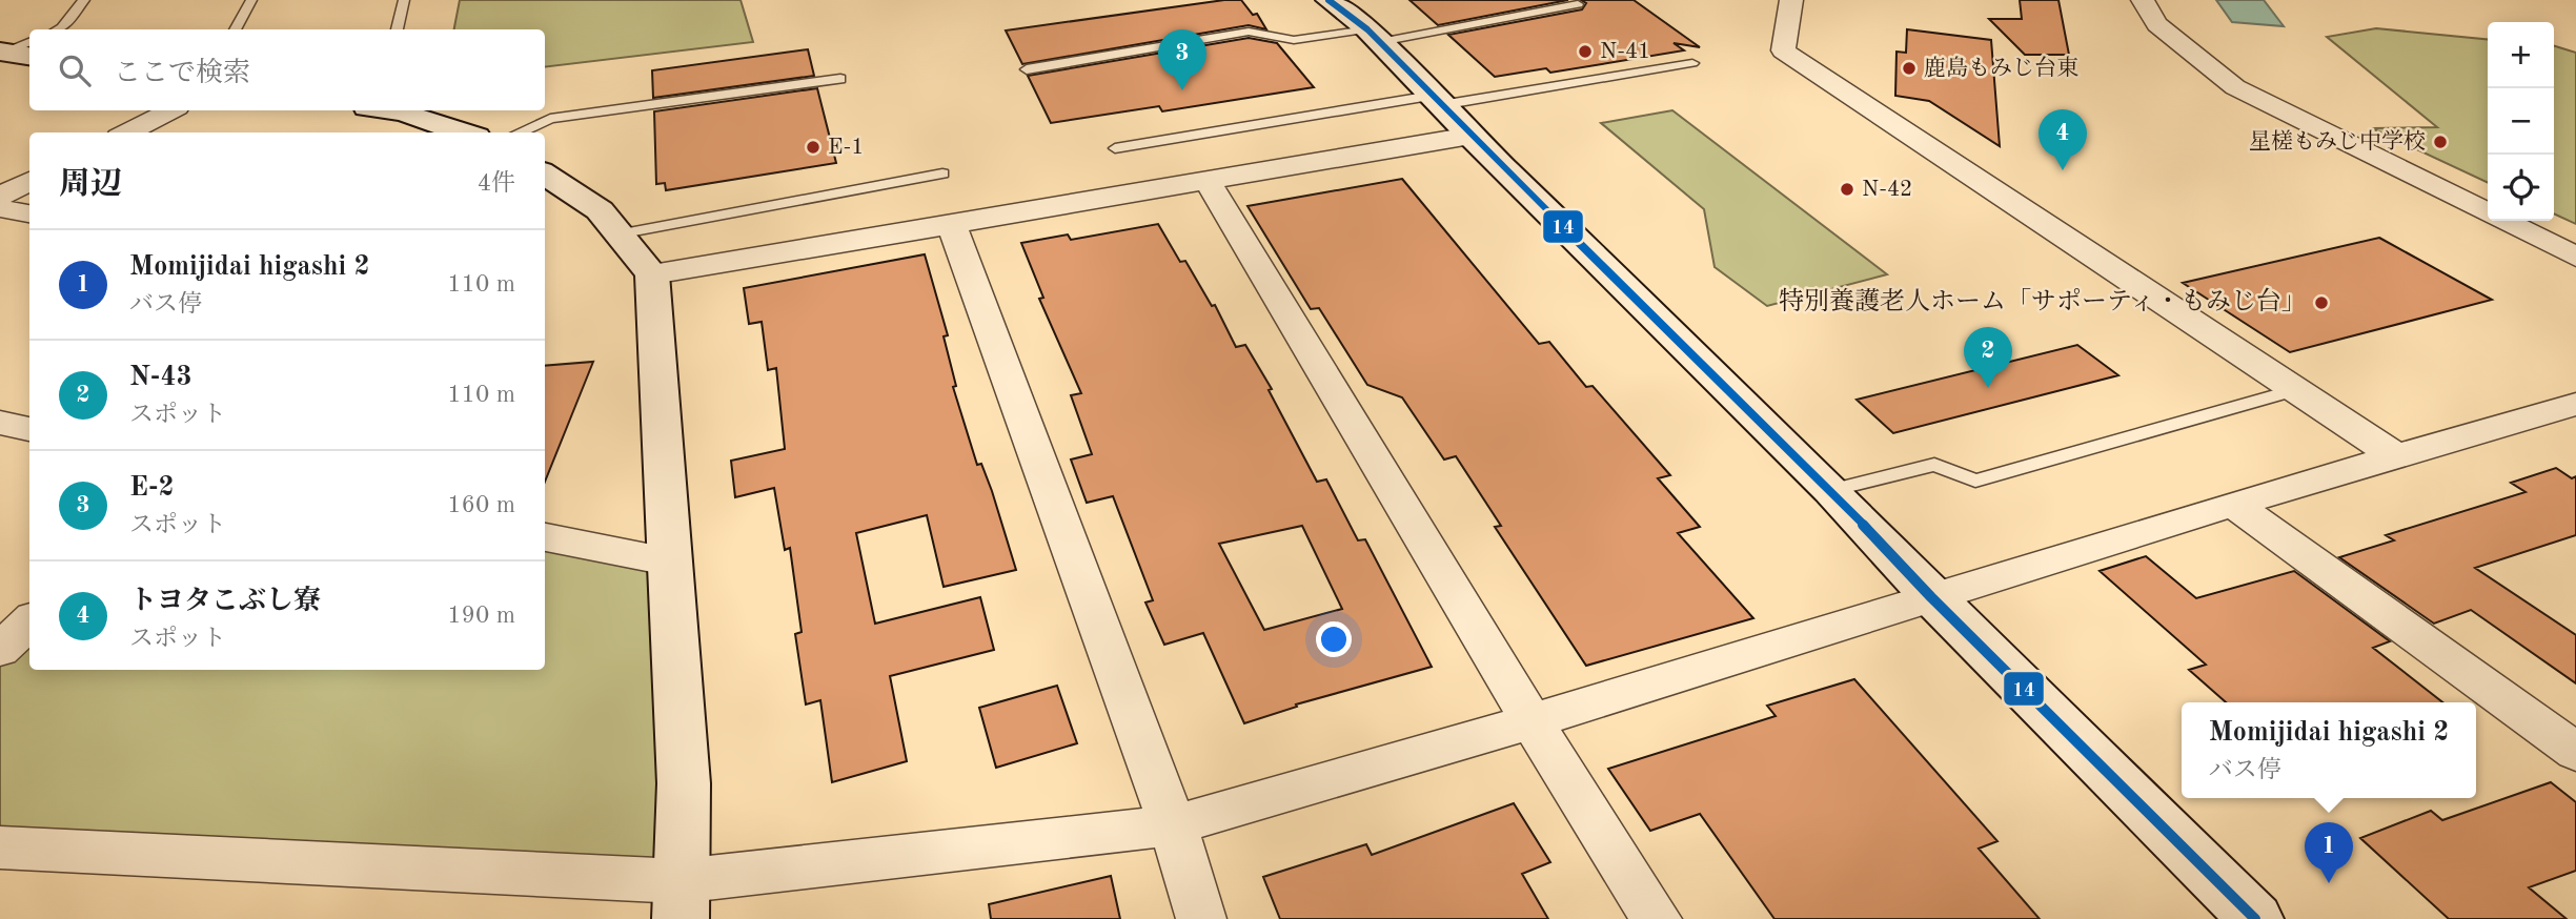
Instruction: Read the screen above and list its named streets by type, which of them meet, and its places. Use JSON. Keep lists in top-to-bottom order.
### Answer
{
  "places": [
    "N-41",
    "鹿島もみじ台東",
    "星槎もみじ中学校",
    "E-1",
    "N-42",
    "特別養護老人ホーム「サポーティ・もみじ台」"
  ],
  "lines": ["transit line 14"],
  "page": {
    "map_buttons": ["+", "−"],
    "pins": [
      "3",
      "4",
      "2",
      "1"
    ],
    "search": "ここで検索",
    "heading": ["周辺", "4件"],
    "list": [
      {
        "mark": "1",
        "name": "Momijidai higashi 2",
        "note": "バス停",
        "value": "110 m"
      },
      {
        "mark": "2",
        "name": "N-43",
        "note": "スポット",
        "value": "110 m"
      },
      {
        "mark": "3",
        "name": "E-2",
        "note": "スポット",
        "value": "160 m"
      },
      {
        "mark": "4",
        "name": "トヨタこぶし寮",
        "note": "スポット",
        "value": "190 m"
      }
    ],
    "popup": ["Momijidai higashi 2", "バス停"]
  }
}
